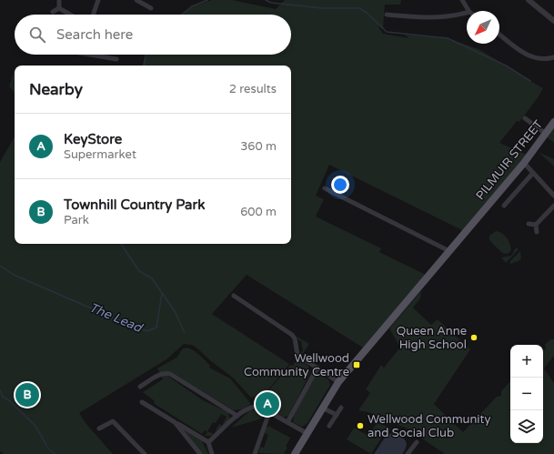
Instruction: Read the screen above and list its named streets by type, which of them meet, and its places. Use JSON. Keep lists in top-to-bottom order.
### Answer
{
  "streets": {
    "main road": ["PILMUIR STREET"]
  },
  "water": ["The Lead"],
  "places": {
    "other": ["Queen Anne High School", "Wellwood Community and Social Club"],
    "transit": ["Wellwood Community Centre"]
  },
  "north": "bottom left",
  "page": {
    "search": "Search here",
    "heading": ["Nearby", "2 results"],
    "list": [
      {
        "mark": "A",
        "name": "KeyStore",
        "note": "Supermarket",
        "value": "360 m"
      },
      {
        "mark": "B",
        "name": "Townhill Country Park",
        "note": "Park",
        "value": "600 m"
      }
    ],
    "map_buttons": ["+", "−"],
    "pins": ["B", "A"]
  }
}
